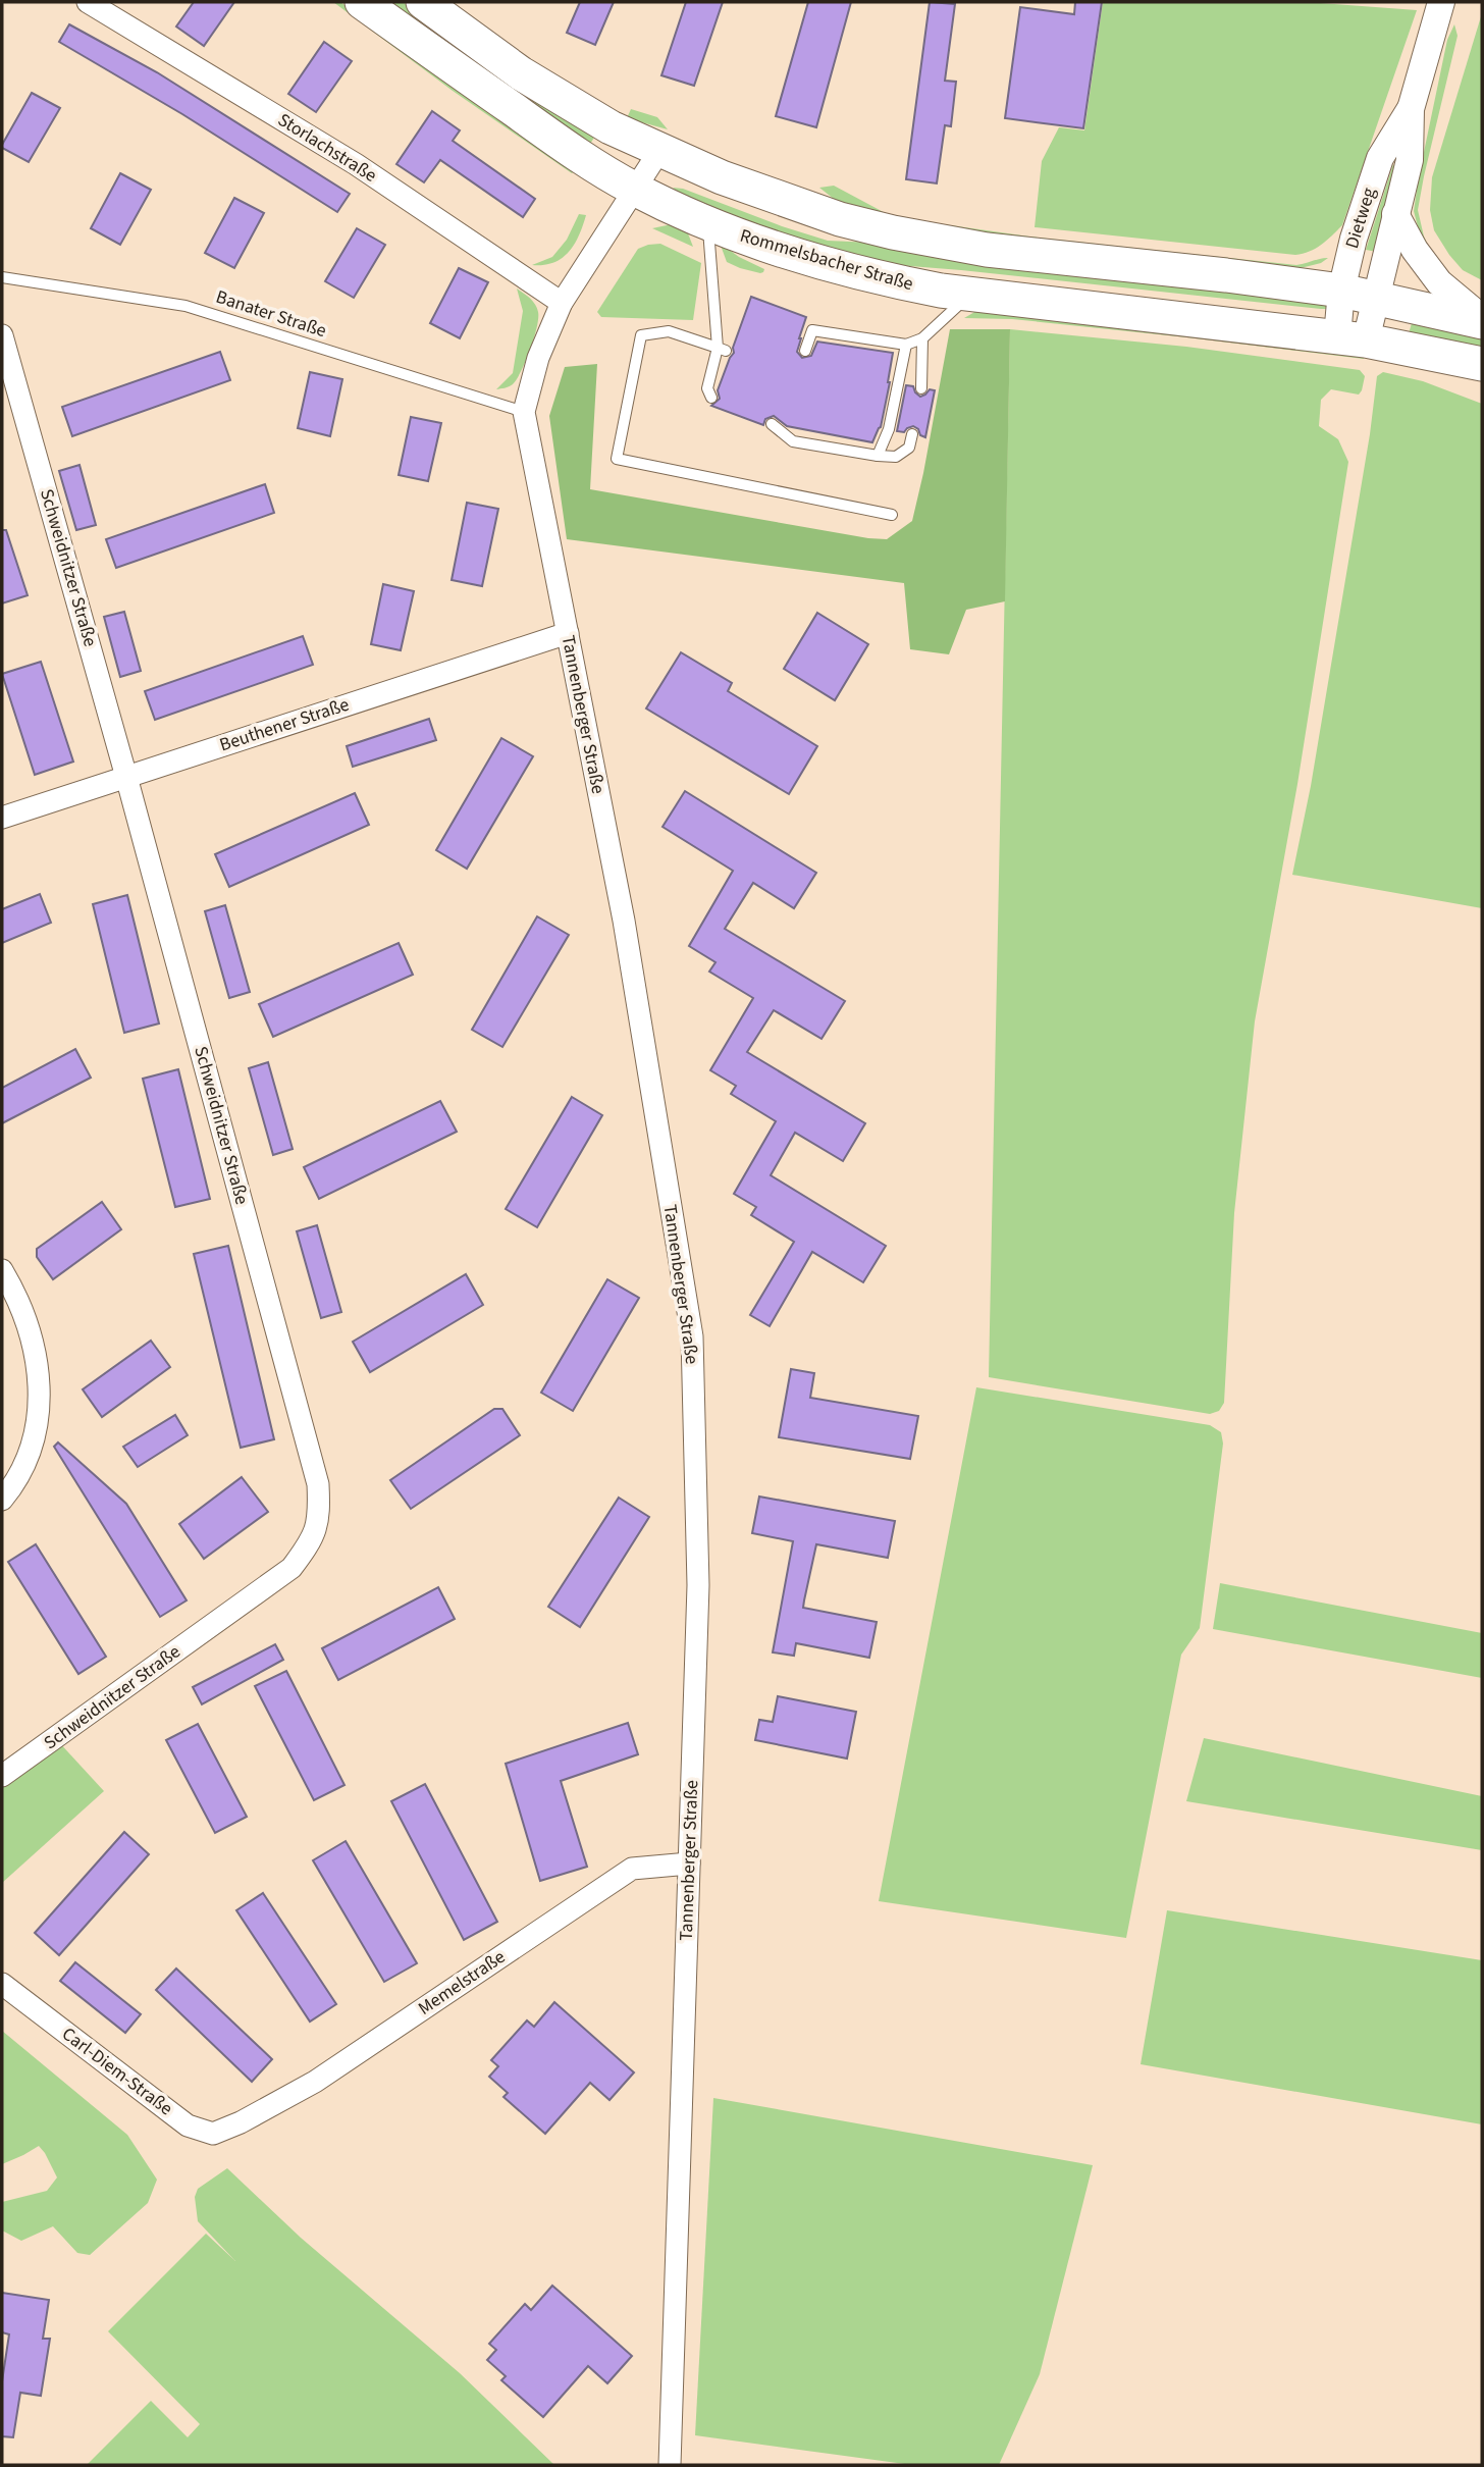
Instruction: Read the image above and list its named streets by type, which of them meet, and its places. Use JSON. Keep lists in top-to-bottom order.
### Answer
{
  "streets": {
    "main road": ["Rommelsbacher Straße"],
    "street": [
      "Storlachstraße",
      "Dietweg",
      "Schweidnitzer Straße",
      "Tannenberger Straße",
      "Beuthener Straße",
      "Memelstraße",
      "Carl-Diem-Straße"
    ],
    "lane": ["Banater Straße"]
  },
  "crossings": [
    ["Storlachstraße", "Tannenberger Straße"],
    ["Dietweg", "Rommelsbacher Straße"],
    ["Rommelsbacher Straße", "Tannenberger Straße"],
    ["Banater Straße", "Tannenberger Straße"],
    ["Schweidnitzer Straße", "Beuthener Straße"],
    ["Tannenberger Straße", "Beuthener Straße"],
    ["Tannenberger Straße", "Memelstraße"],
    ["Memelstraße", "Carl-Diem-Straße"]
  ]
}
